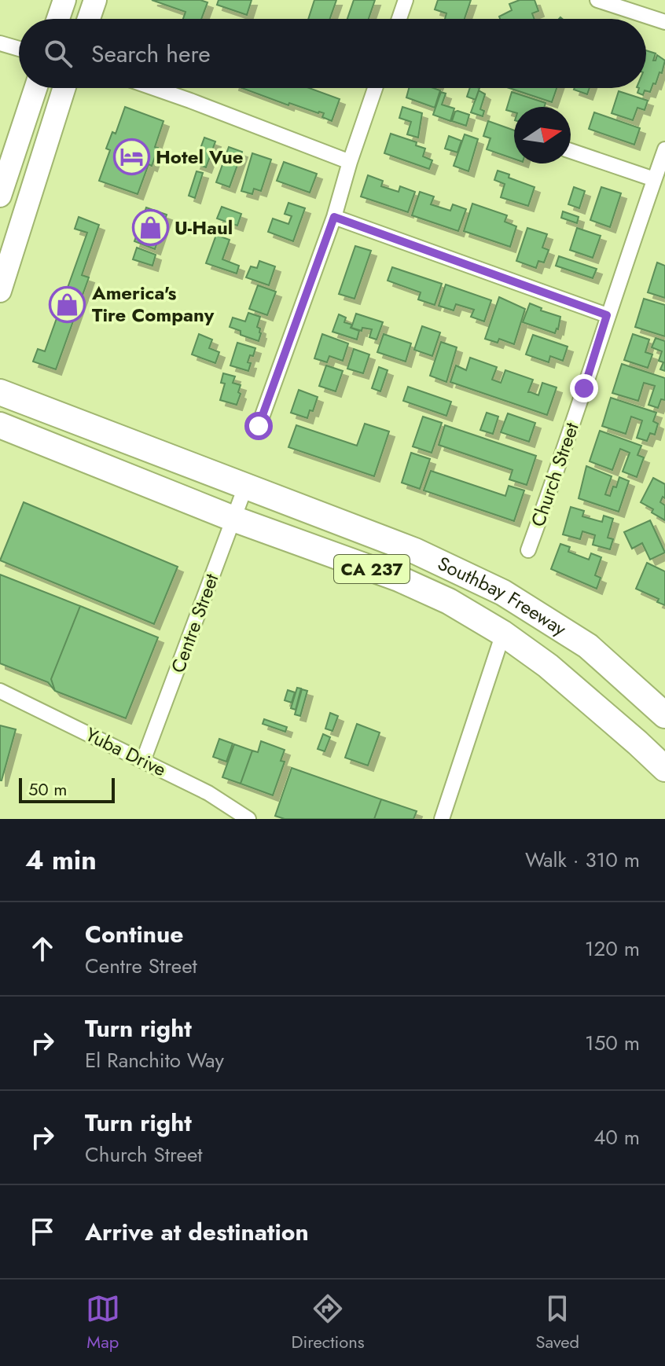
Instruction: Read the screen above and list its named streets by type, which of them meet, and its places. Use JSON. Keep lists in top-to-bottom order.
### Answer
{
  "streets": {
    "highway": ["CA 237", "Southbay Freeway"],
    "street": ["Church Street", "Centre Street", "Yuba Drive"]
  },
  "crossings": [
    ["CA 237", "Southbay Freeway"],
    ["CA 237", "Centre Street"],
    ["Southbay Freeway", "Centre Street"],
    ["Centre Street", "Yuba Drive"]
  ],
  "places": {
    "hotel": ["Hotel Vue"],
    "shop": ["U-Haul", "America's Tire Company"]
  },
  "scale_bar": "50 m",
  "north": "right",
  "page": {
    "search": "Search here",
    "scale": "50 m",
    "heading": ["4 min", "Walk · 310 m"],
    "list": [
      ["Continue", "Centre Street", "120 m"],
      ["Turn right", "El Ranchito Way", "150 m"],
      ["Turn right", "Church Street", "40 m"],
      "Arrive at destination"
    ],
    "nav": ["Map", "Directions", "Saved"]
  }
}
